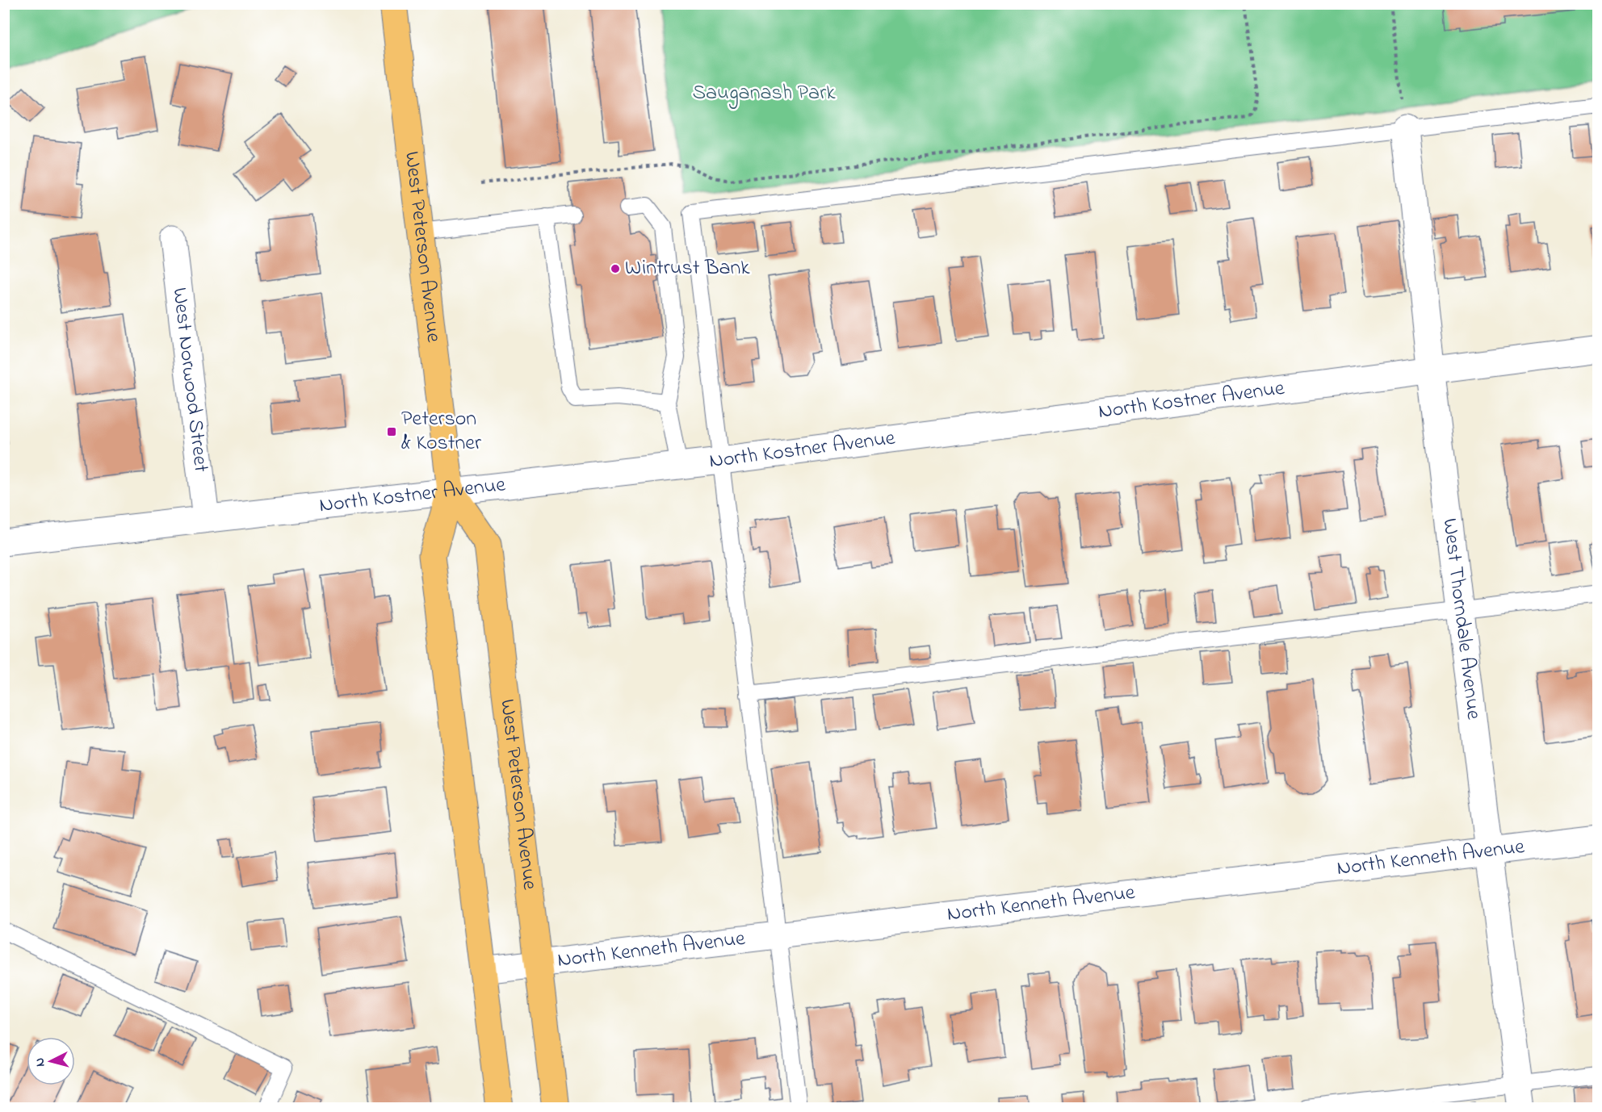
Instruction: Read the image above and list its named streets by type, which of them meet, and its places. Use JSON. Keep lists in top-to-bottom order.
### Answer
{
  "streets": {
    "main road": ["West Peterson Avenue"],
    "street": [
      "West Norwood Street",
      "North Kostner Avenue",
      "West Thorndale Avenue",
      "North Kenneth Avenue"
    ]
  },
  "crossings": [
    ["West Peterson Avenue", "North Kostner Avenue"],
    ["West Peterson Avenue", "North Kenneth Avenue"],
    ["West Norwood Street", "North Kostner Avenue"],
    ["North Kostner Avenue", "West Thorndale Avenue"],
    ["West Thorndale Avenue", "North Kenneth Avenue"]
  ],
  "parks": ["Sauganash Park"],
  "places": {
    "other": ["Wintrust Bank"],
    "transit": ["Peterson & Kostner"]
  },
  "north": "left"
}
